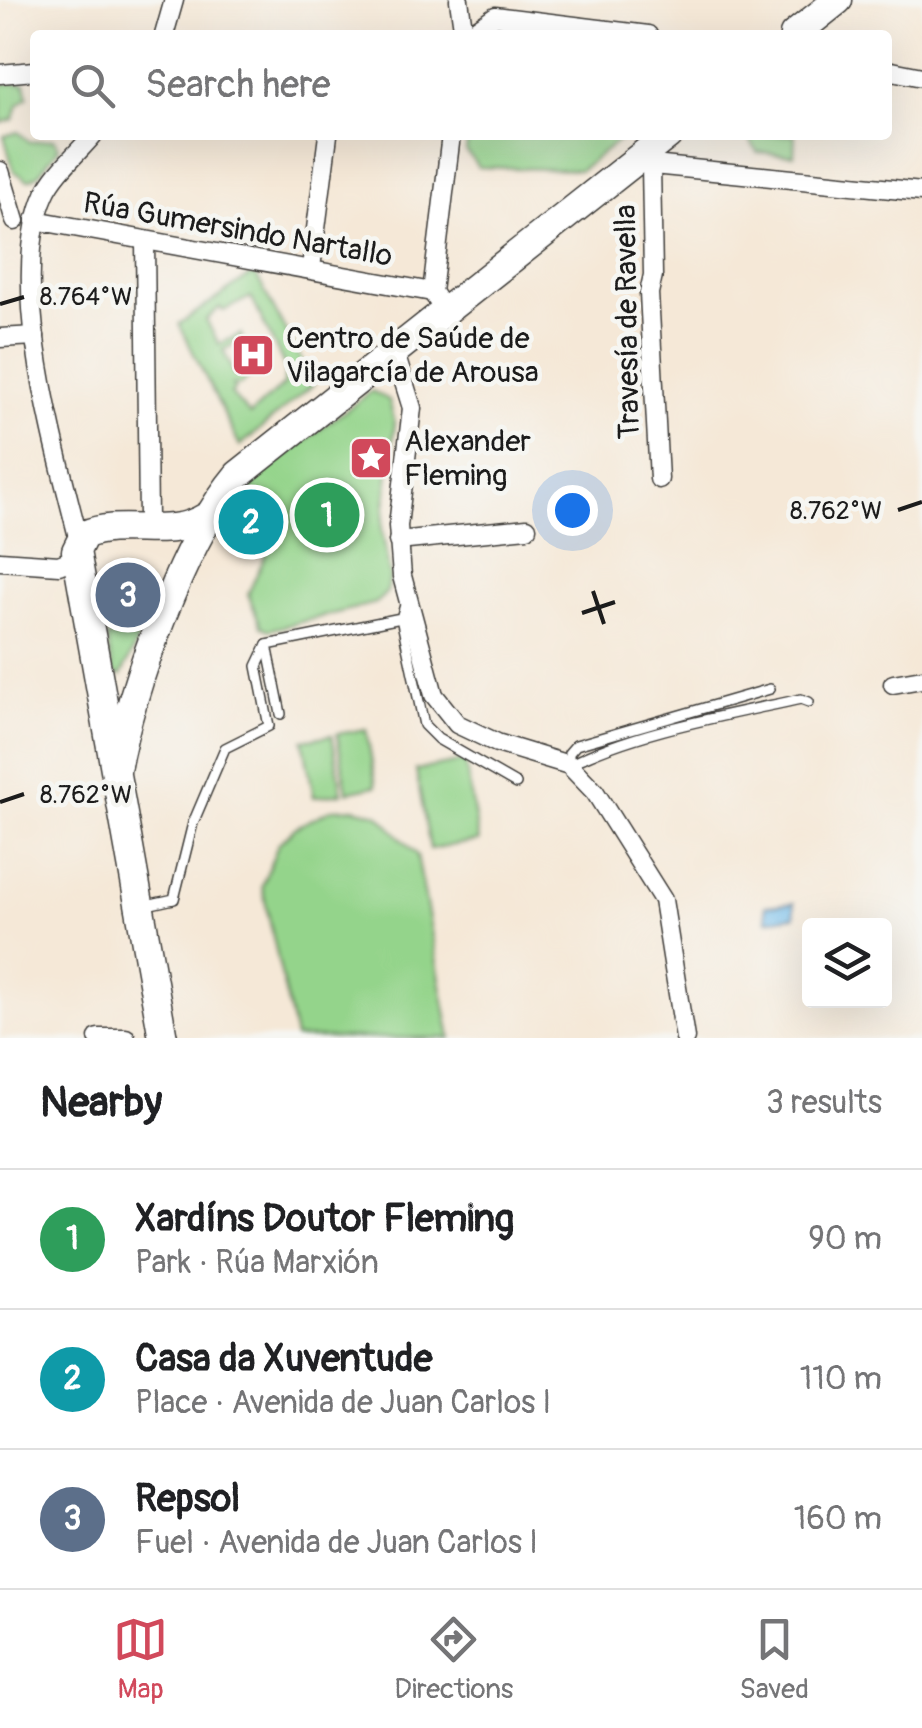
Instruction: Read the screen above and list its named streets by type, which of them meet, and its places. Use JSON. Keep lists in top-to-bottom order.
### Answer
{
  "streets": {
    "street": ["Rúa Gumersindo Nartallo", "Travesía de Ravella"]
  },
  "places": {
    "hospital": ["Centro de Saúde de Vilagarcía de Arousa"],
    "place": ["Alexander Fleming"]
  },
  "page": {
    "search": "Search here",
    "pins": ["1", "2", "3"],
    "heading": ["Nearby", "3 results"],
    "list": [
      {
        "mark": "1",
        "name": "Xardíns Doutor Fleming",
        "note": "Park · Rúa Marxión",
        "value": "90 m"
      },
      {
        "mark": "2",
        "name": "Casa da Xuventude",
        "note": "Place · Avenida de Juan Carlos I",
        "value": "110 m"
      },
      {
        "mark": "3",
        "name": "Repsol",
        "note": "Fuel · Avenida de Juan Carlos I",
        "value": "160 m"
      }
    ],
    "nav": ["Map", "Directions", "Saved"]
  },
  "coordinates": ["8.764°W", "8.762°W"]
}
